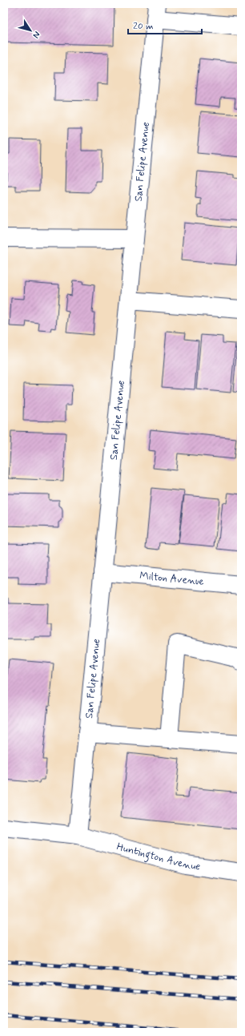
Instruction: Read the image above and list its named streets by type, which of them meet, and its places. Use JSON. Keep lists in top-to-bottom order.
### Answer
{
  "streets": {
    "street": ["San Felipe Avenue", "Milton Avenue", "Huntington Avenue"]
  },
  "crossings": [
    ["San Felipe Avenue", "Milton Avenue"],
    ["San Felipe Avenue", "Huntington Avenue"]
  ],
  "scale_bar": "20 m",
  "north": "bottom right"
}
